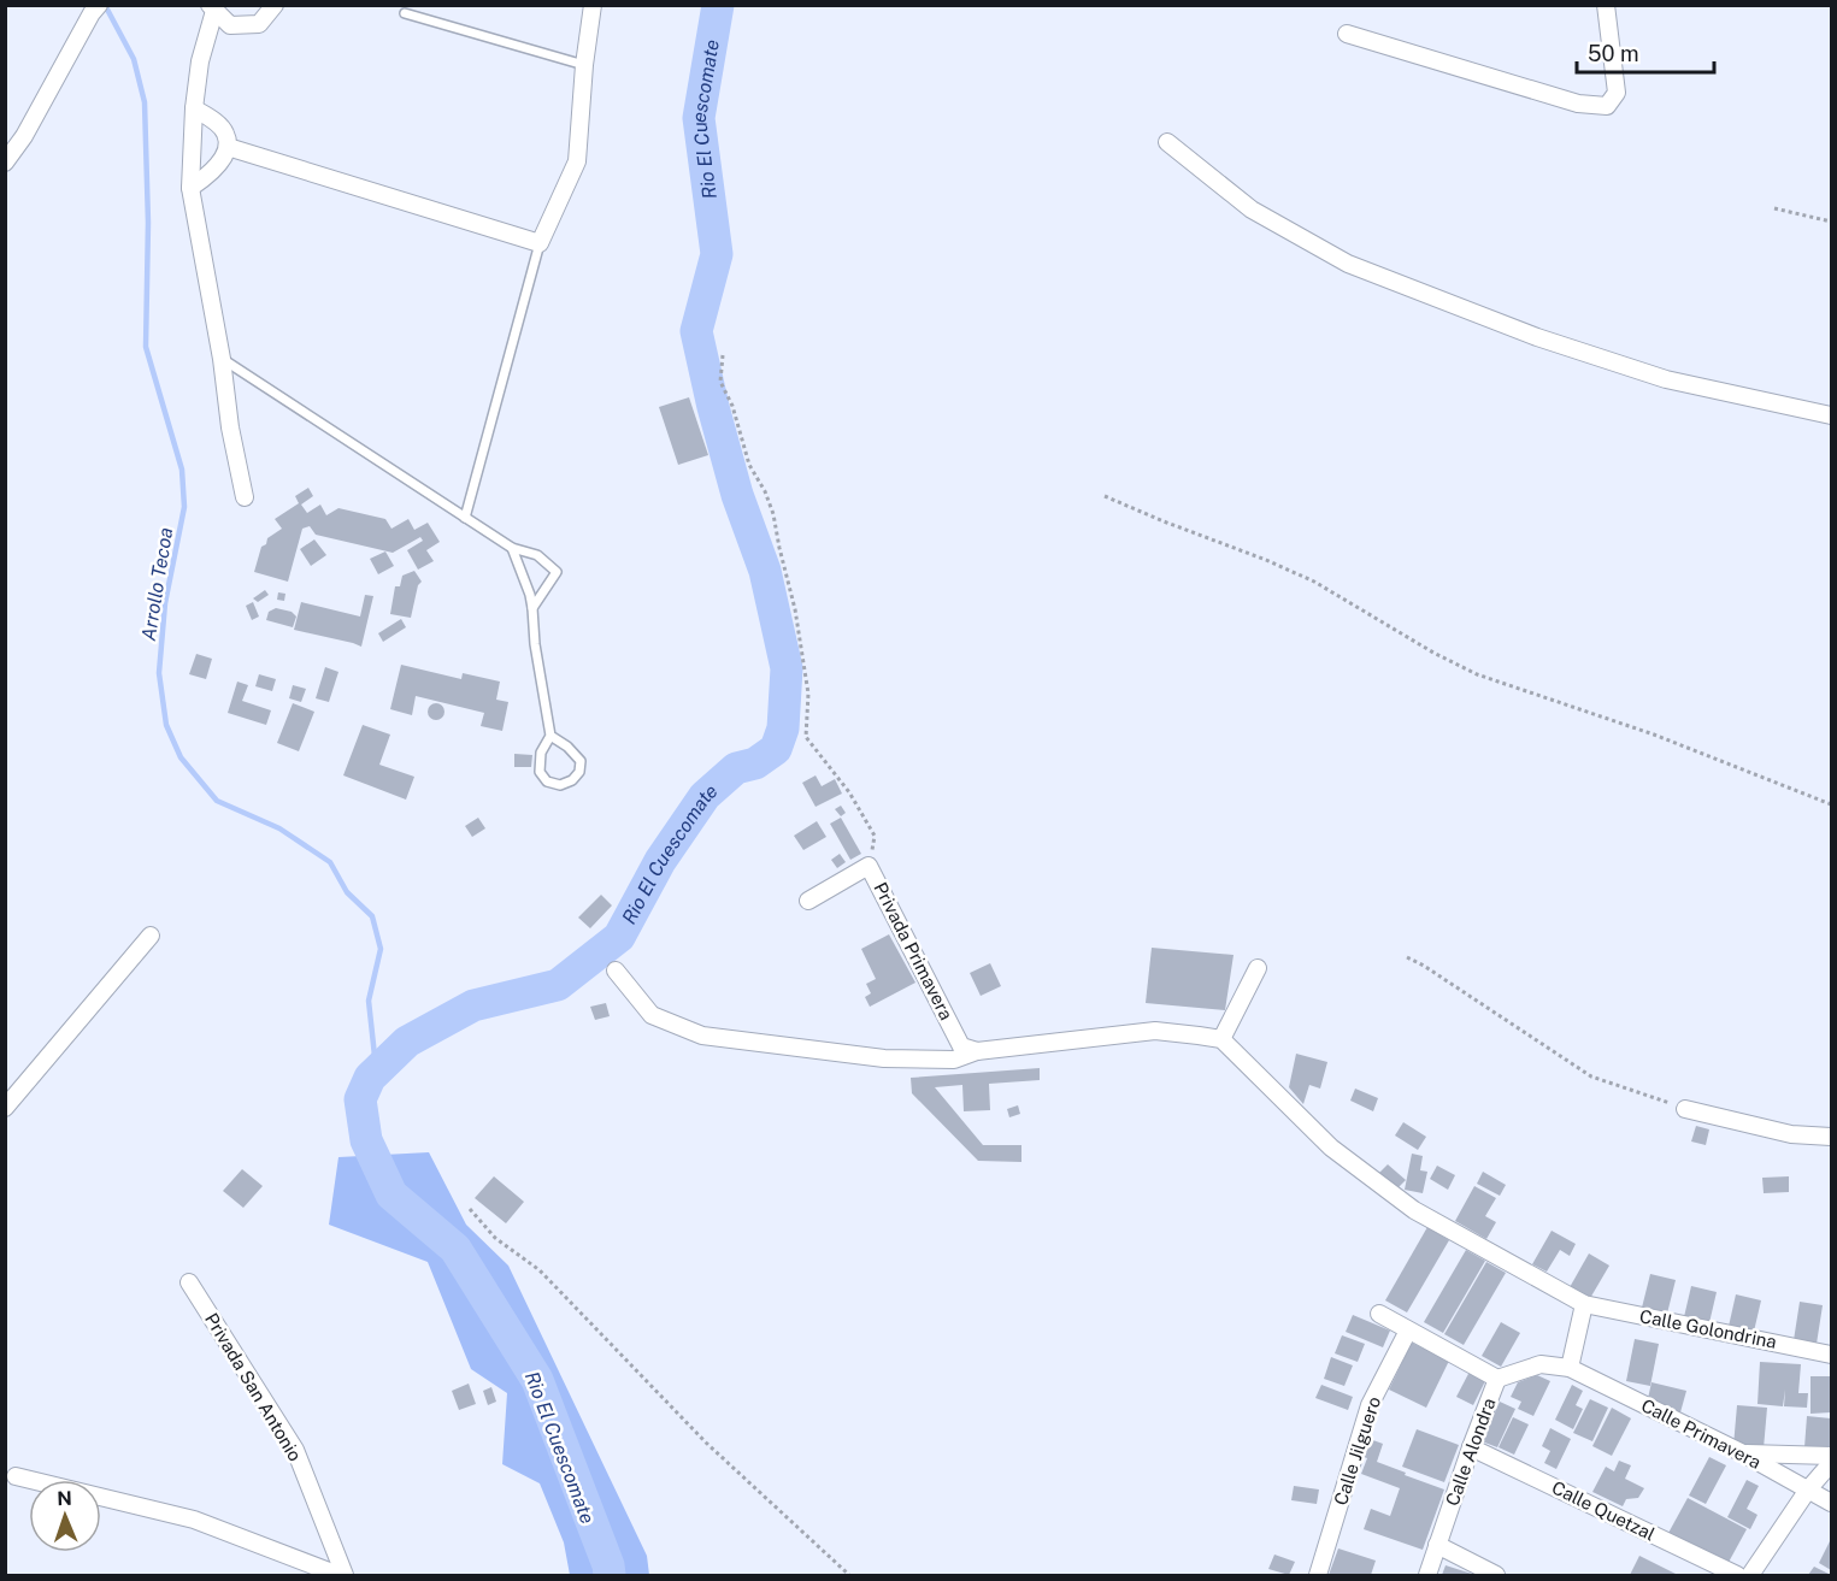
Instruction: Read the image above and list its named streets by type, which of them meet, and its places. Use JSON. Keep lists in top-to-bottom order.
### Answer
{
  "streets": {
    "street": [
      "Privada Primavera",
      "Calle Golondrina",
      "Privada San Antonio",
      "Calle Primavera",
      "Calle Jilguero",
      "Calle Alondra",
      "Calle Quetzal"
    ]
  },
  "crossings": [
    ["Calle Primavera", "Calle Alondra"],
    ["Calle Alondra", "Calle Quetzal"]
  ],
  "water": ["Rio El Cuescomate", "Arrollo Tecoa"],
  "scale_bar": "50 m",
  "north": "top"
}
